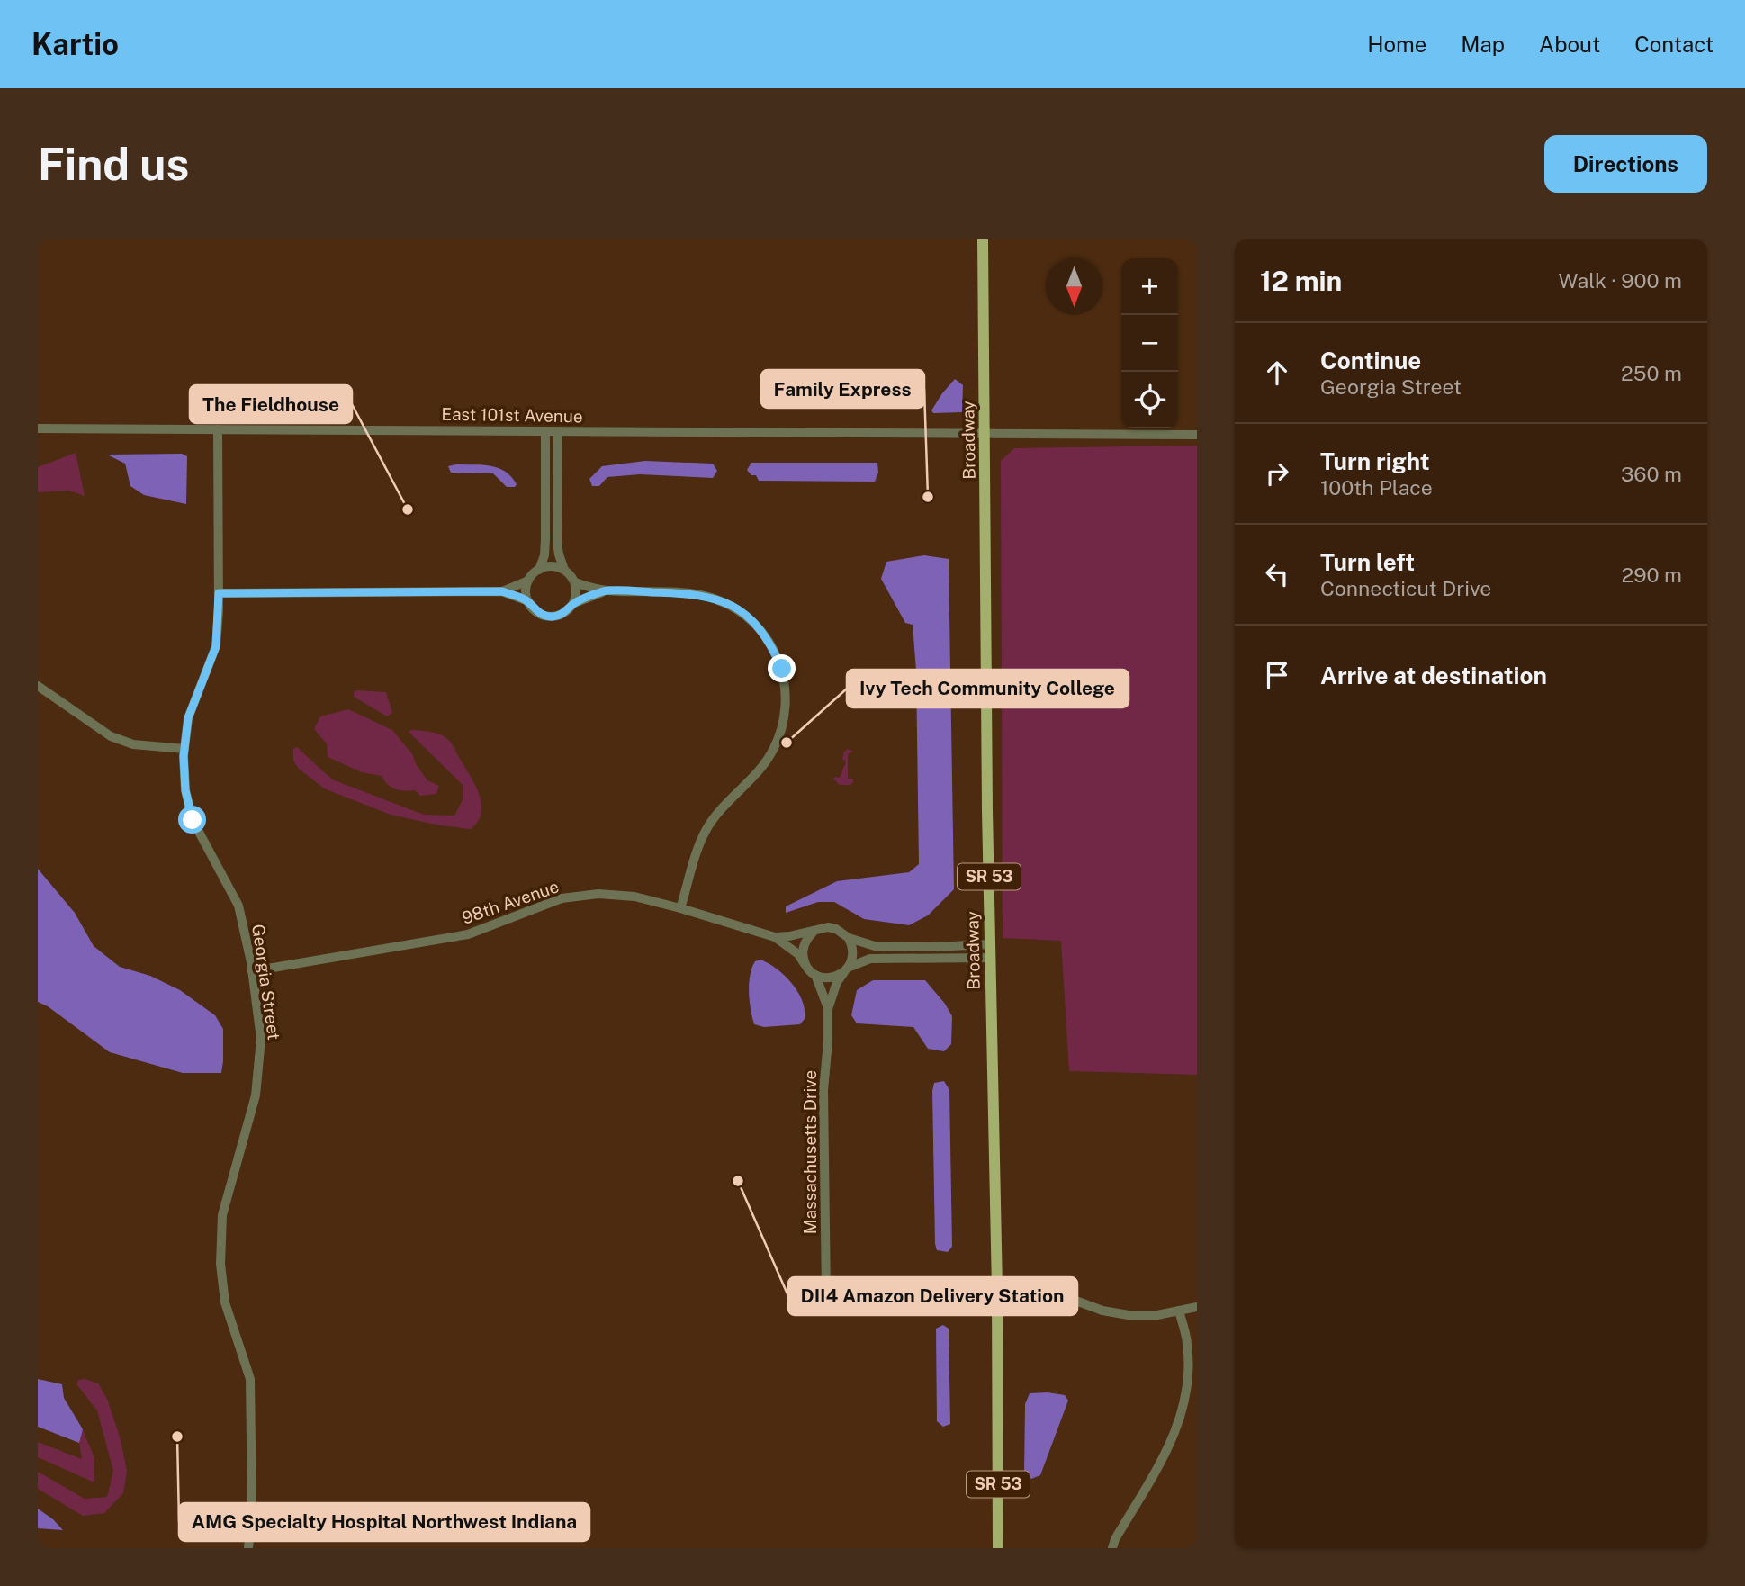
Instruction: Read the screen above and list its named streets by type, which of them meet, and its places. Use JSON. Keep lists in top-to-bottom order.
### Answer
{
  "streets": {
    "main road": ["Broadway", "SR 53"],
    "street": [
      "East 101st Avenue",
      "98th Avenue",
      "Georgia Street",
      "Massachusetts Drive"
    ]
  },
  "crossings": [
    ["East 101st Avenue", "Broadway"],
    ["East 101st Avenue", "Georgia Street"],
    ["Broadway", "98th Avenue"],
    ["Broadway", "Massachusetts Drive"],
    ["98th Avenue", "Georgia Street"]
  ],
  "places": [
    "Family Express",
    "The Fieldhouse",
    "Ivy Tech Community College",
    "DII4 Amazon Delivery Station",
    "AMG Specialty Hospital Northwest Indiana"
  ],
  "north": "bottom",
  "page": {
    "header": "Kartio",
    "nav": [
      "Home",
      "Map",
      "About",
      "Contact"
    ],
    "buttons": "Directions",
    "title": "Find us",
    "heading": ["12 min", "Walk · 900 m"],
    "map_buttons": ["+", "−"],
    "list": [
      ["Continue", "Georgia Street", "250 m"],
      ["Turn right", "100th Place", "360 m"],
      ["Turn left", "Connecticut Drive", "290 m"],
      "Arrive at destination"
    ]
  }
}
